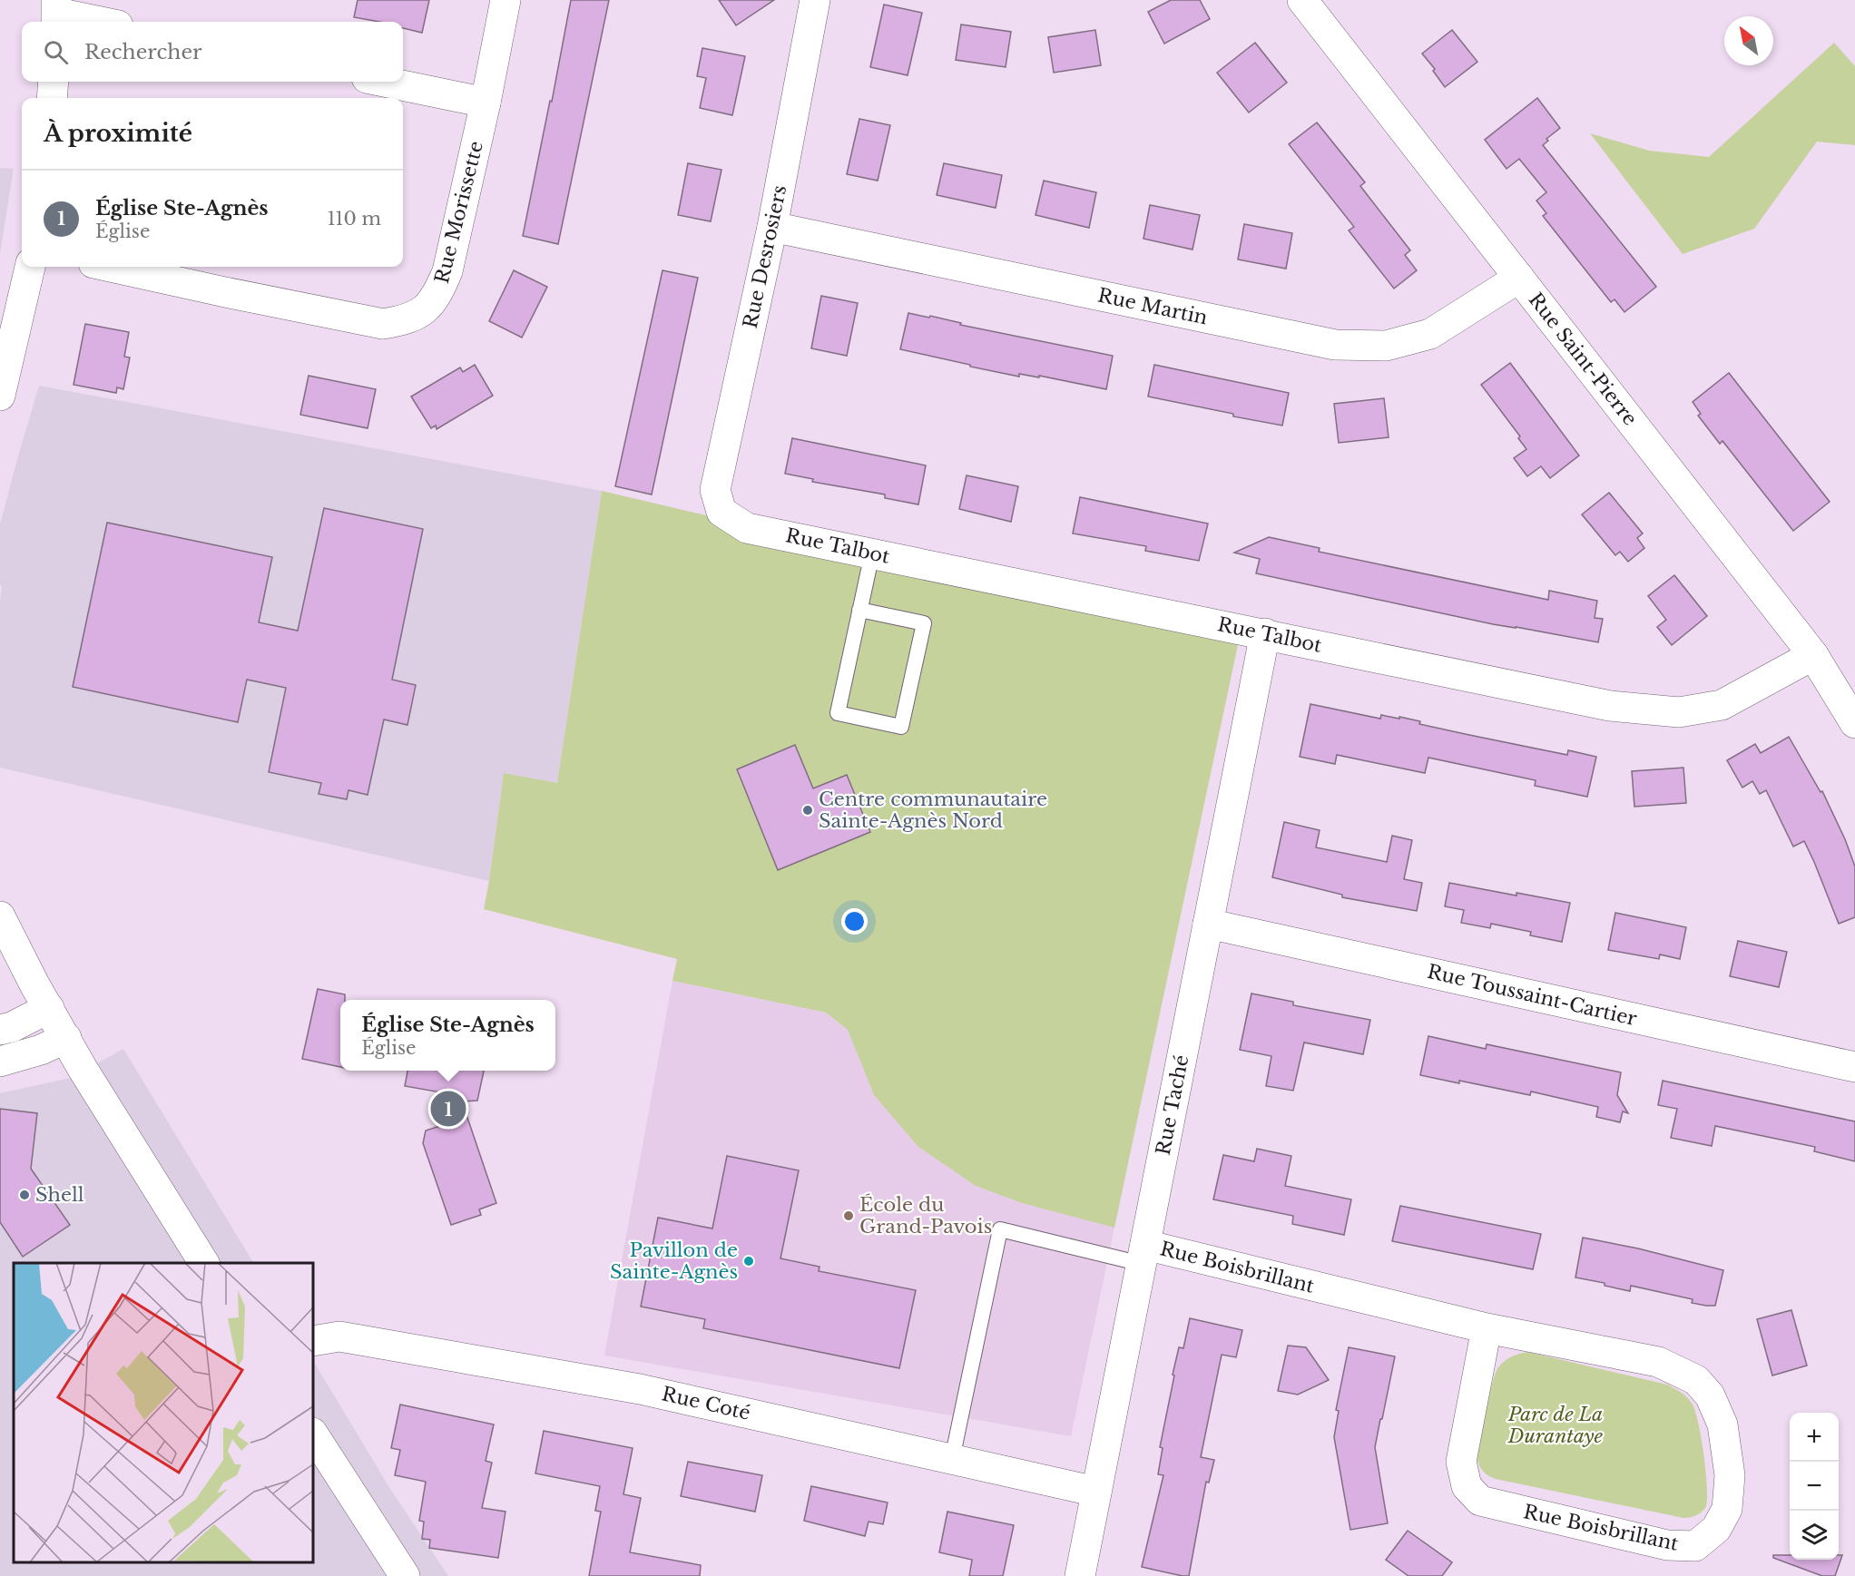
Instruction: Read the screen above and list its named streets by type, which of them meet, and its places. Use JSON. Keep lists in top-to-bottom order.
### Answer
{
  "streets": {
    "street": [
      "Rue Morissette",
      "Rue Desrosiers",
      "Rue Martin",
      "Rue Saint-Pierre",
      "Rue Talbot",
      "Rue Toussaint-Cartier",
      "Rue Taché",
      "Rue Boisbrillant",
      "Rue Coté"
    ]
  },
  "crossings": [
    ["Rue Desrosiers", "Rue Martin"],
    ["Rue Desrosiers", "Rue Talbot"],
    ["Rue Martin", "Rue Saint-Pierre"],
    ["Rue Saint-Pierre", "Rue Talbot"],
    ["Rue Talbot", "Rue Taché"],
    ["Rue Toussaint-Cartier", "Rue Taché"],
    ["Rue Taché", "Rue Boisbrillant"],
    ["Rue Taché", "Rue Coté"]
  ],
  "parks": ["Parc de La Durantaye"],
  "places": [
    "Centre communautaire Sainte-Agnès Nord",
    "Shell",
    "École du Grand-Pavois",
    "Pavillon de Sainte-Agnès"
  ],
  "north": "top left",
  "page": {
    "search": "Rechercher",
    "heading": "À proximité",
    "list": [
      {
        "mark": "1",
        "name": "Église Ste-Agnès",
        "note": "Église",
        "value": "110 m"
      }
    ],
    "popup": ["Église Ste-Agnès", "Église"],
    "pins": "1",
    "map_buttons": ["+", "−"]
  }
}
